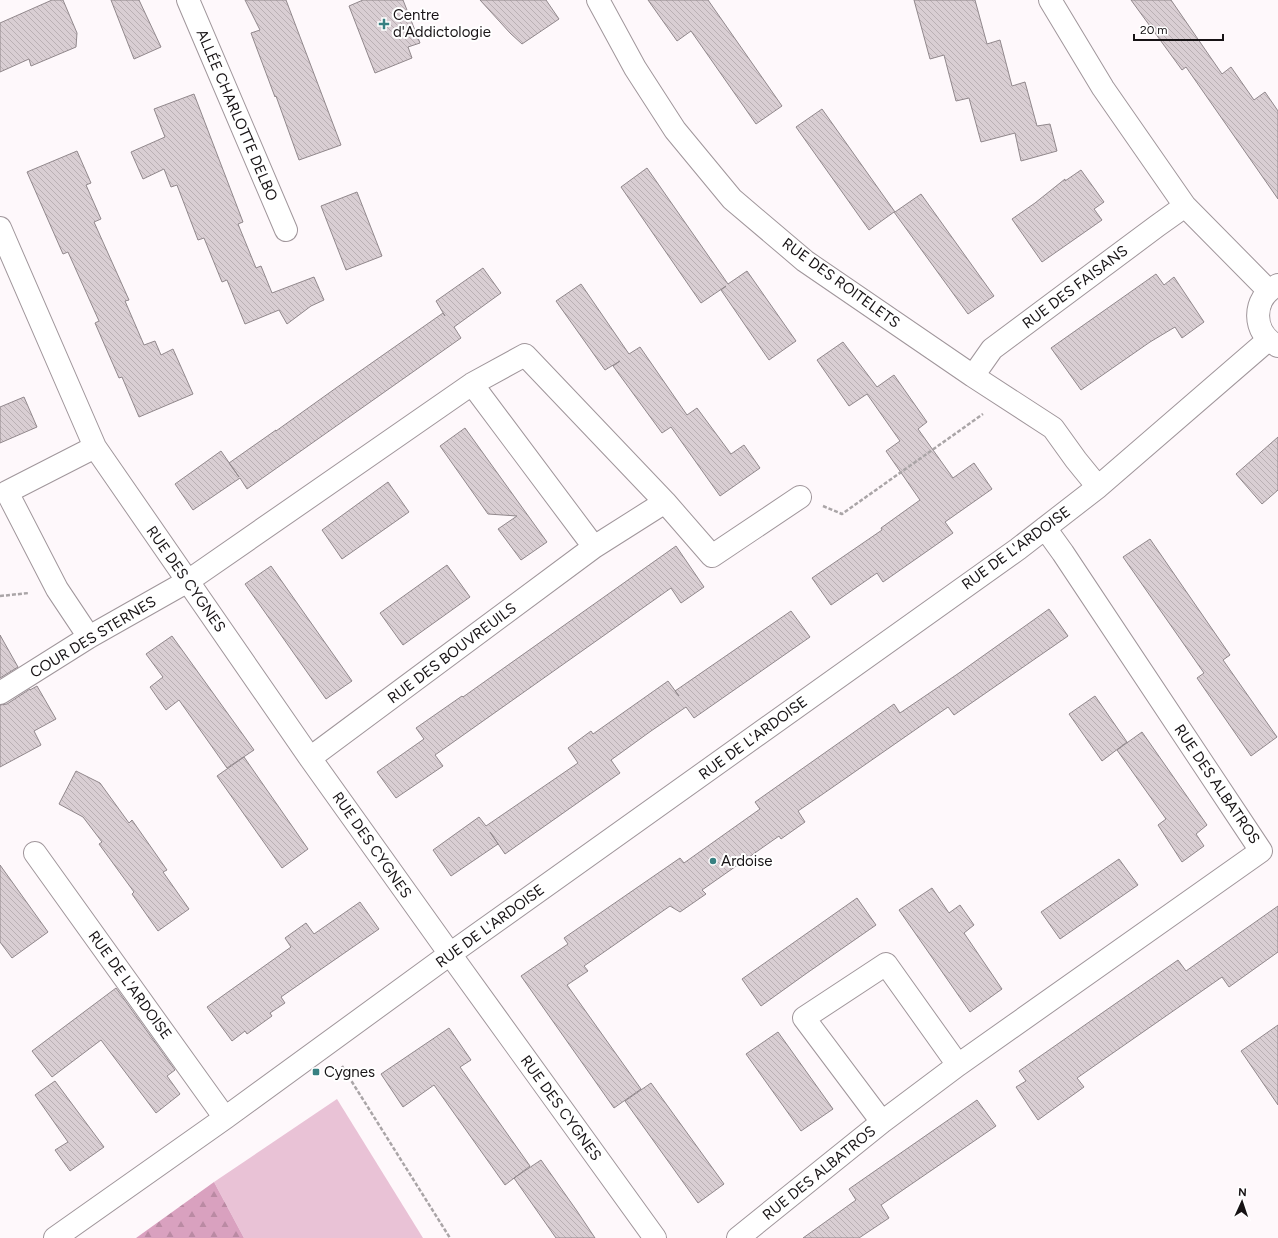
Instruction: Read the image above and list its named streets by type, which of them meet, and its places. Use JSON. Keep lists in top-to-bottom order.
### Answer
{
  "streets": {
    "street": [
      "ALLÉE CHARLOTTE DELBO",
      "RUE DES ROITELETS",
      "RUE DES FAISANS",
      "RUE DE L'ARDOISE",
      "RUE DES CYGNES",
      "COUR DES STERNES",
      "RUE DES BOUVREUILS",
      "RUE DES ALBATROS"
    ]
  },
  "crossings": [
    ["RUE DES ROITELETS", "RUE DES FAISANS"],
    ["RUE DES ROITELETS", "RUE DE L'ARDOISE"],
    ["RUE DE L'ARDOISE", "RUE DES CYGNES"],
    ["RUE DE L'ARDOISE", "RUE DES ALBATROS"],
    ["RUE DES CYGNES", "COUR DES STERNES"],
    ["RUE DES CYGNES", "RUE DES BOUVREUILS"]
  ],
  "places": {
    "health": ["Centre d'Addictologie"],
    "other": ["Ardoise"],
    "transit": ["Cygnes"]
  },
  "scale_bar": "20 m",
  "north": "top"
}
